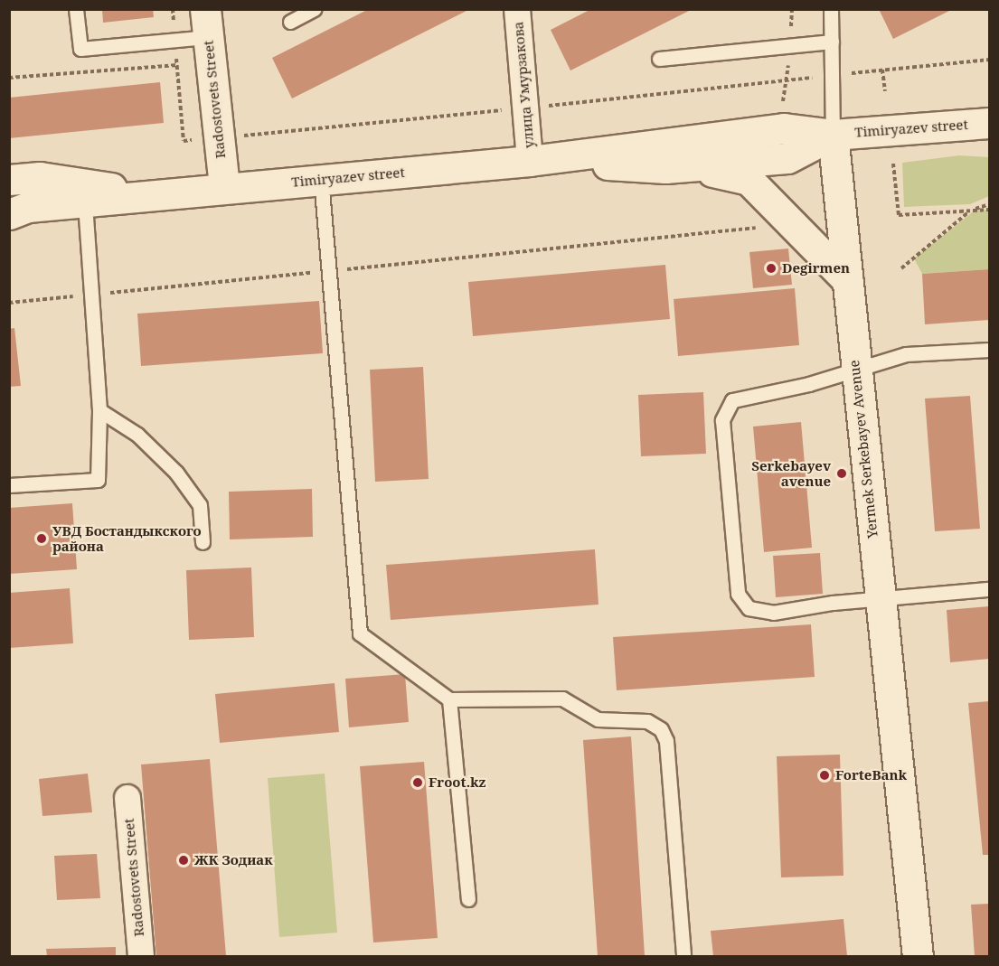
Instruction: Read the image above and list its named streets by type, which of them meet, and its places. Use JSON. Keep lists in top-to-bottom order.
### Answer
{
  "streets": {
    "street": [
      "улица Умурзакова",
      "Radostovets Street",
      "Timiryazev street",
      "Yermek Serkebayev Avenue"
    ]
  },
  "crossings": [
    ["улица Умурзакова", "Timiryazev street"],
    ["Radostovets Street", "Timiryazev street"],
    ["Timiryazev street", "Yermek Serkebayev Avenue"]
  ],
  "places": [
    "Degirmen",
    "Serkebayev avenue",
    "УВД Бостандыкского района",
    "ForteBank",
    "Froot.kz",
    "ЖК Зодиак"
  ]
}
